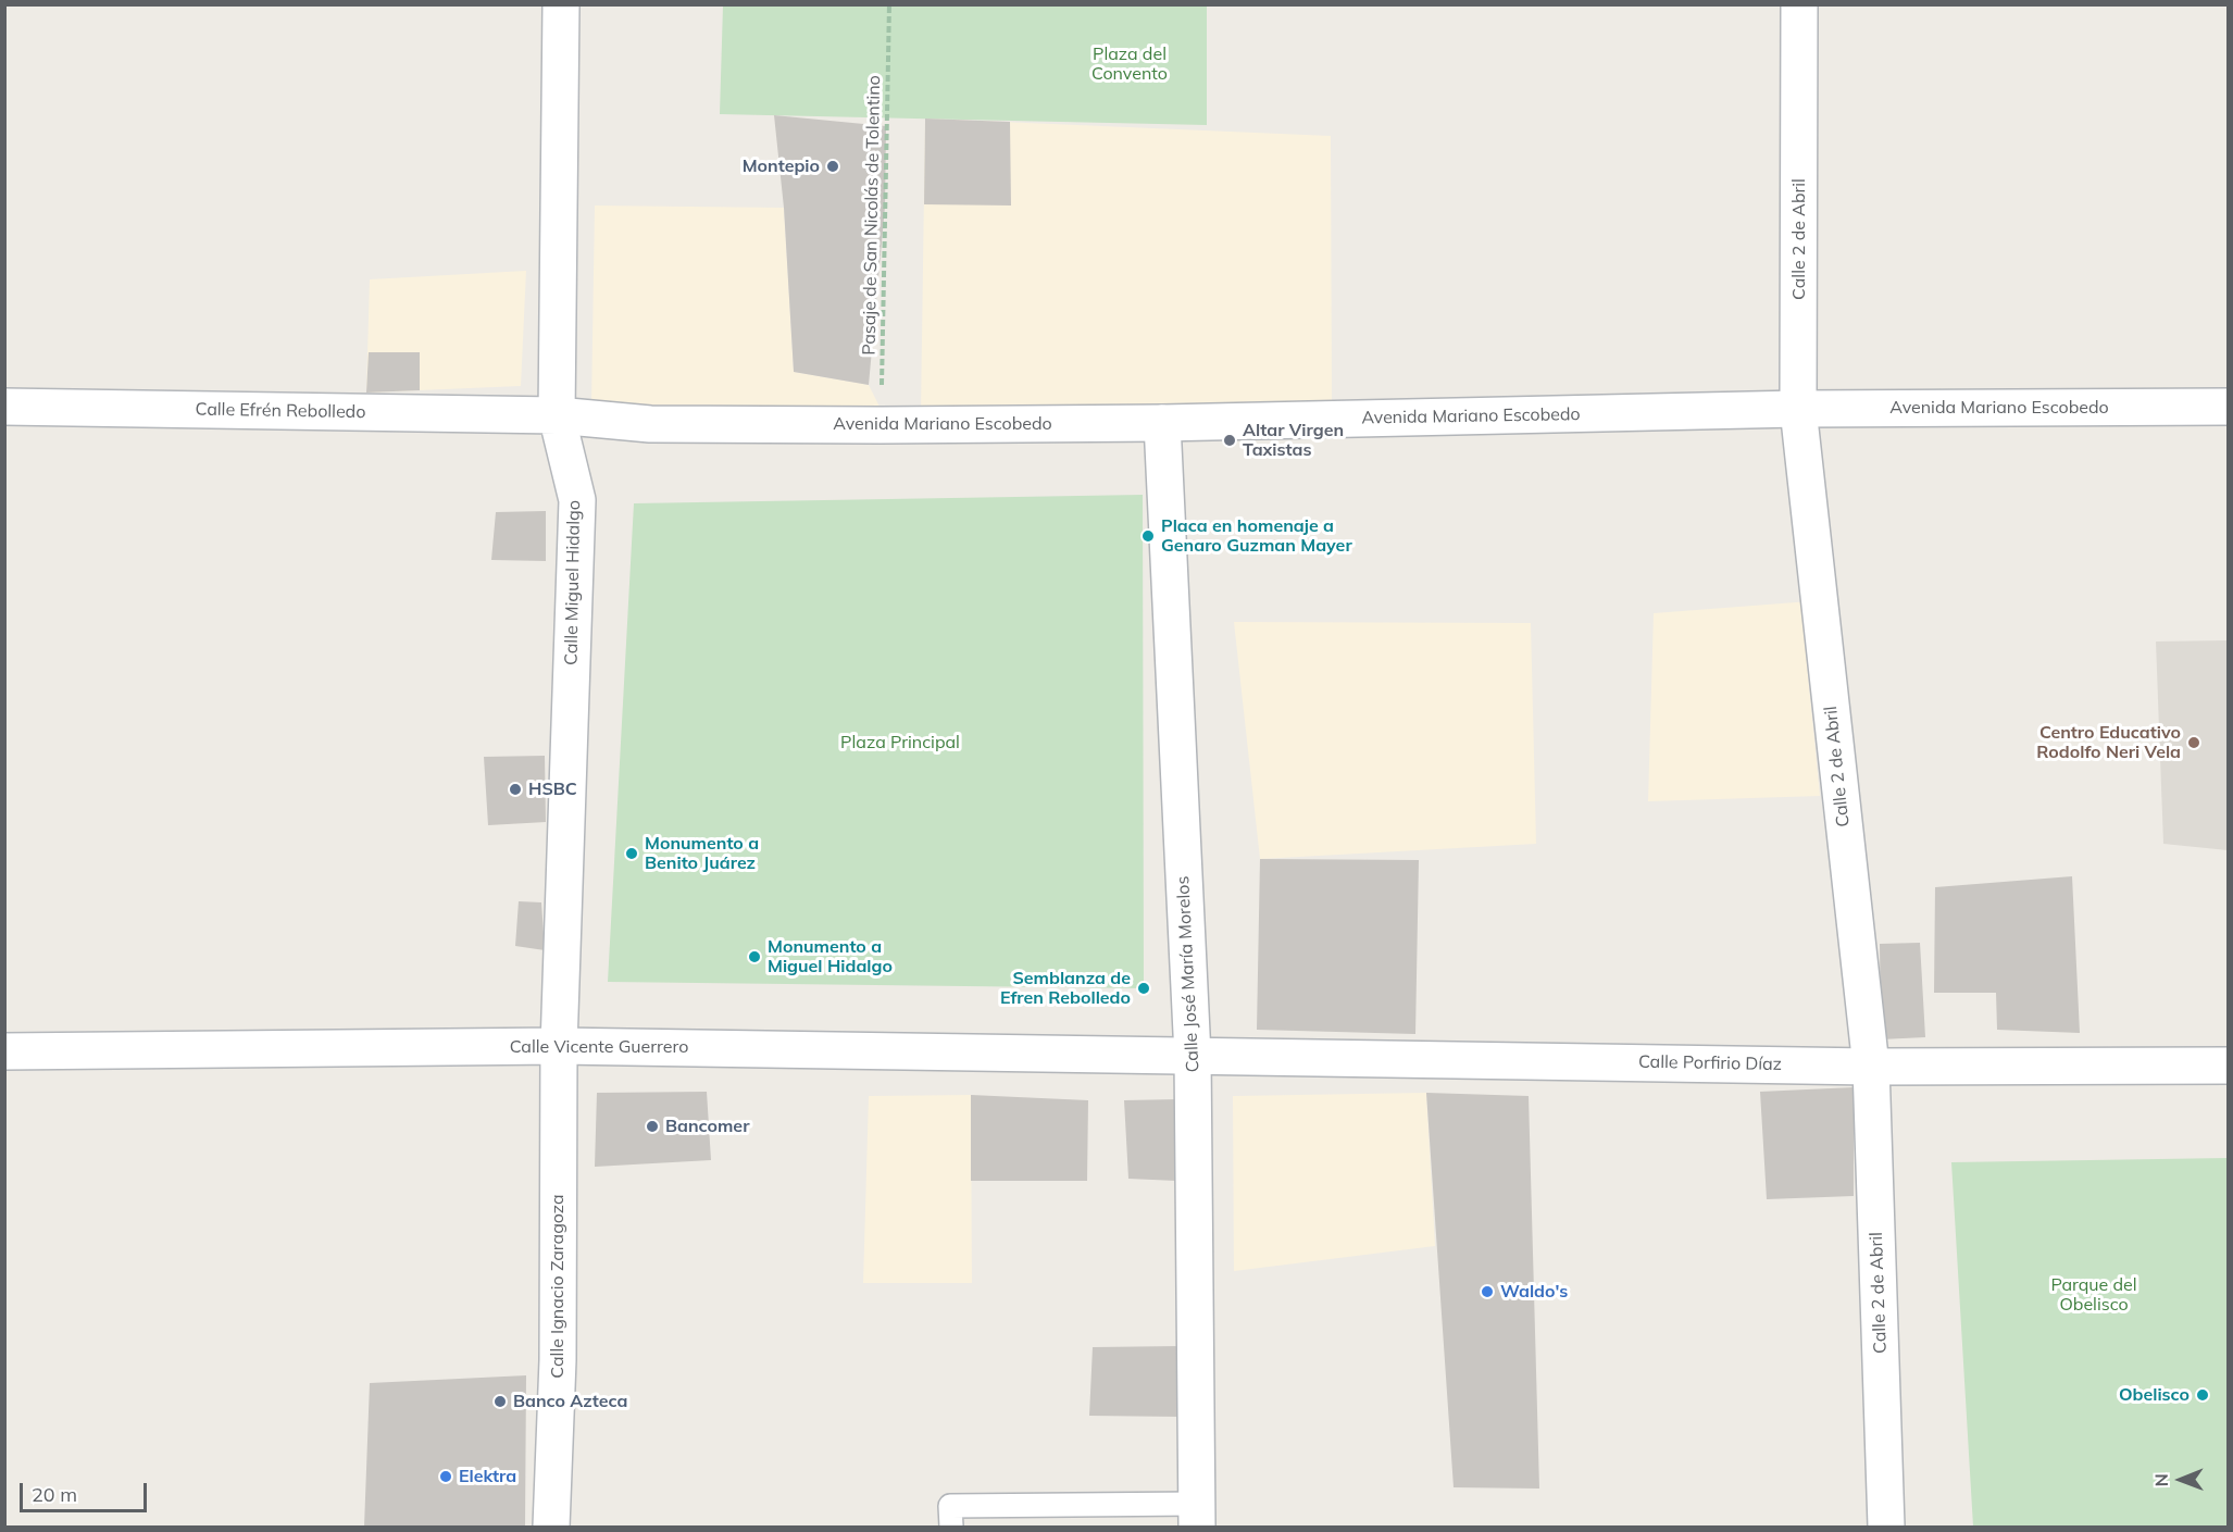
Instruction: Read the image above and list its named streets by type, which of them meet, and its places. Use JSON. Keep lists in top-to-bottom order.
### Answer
{
  "streets": {
    "street": [
      "Calle 2 de Abril",
      "Avenida Mariano Escobedo",
      "Calle Efrén Rebolledo",
      "Calle Miguel Hidalgo",
      "Calle José María Morelos",
      "Calle Vicente Guerrero",
      "Calle Porfirio Díaz",
      "Calle Ignacio Zaragoza"
    ],
    "path": ["Pasaje de San Nicolás de Tolentino"]
  },
  "crossings": [
    ["Pasaje de San Nicolás de Tolentino", "Avenida Mariano Escobedo"],
    ["Calle 2 de Abril", "Avenida Mariano Escobedo"],
    ["Calle 2 de Abril", "Calle Porfirio Díaz"],
    ["Avenida Mariano Escobedo", "Calle Efrén Rebolledo"],
    ["Avenida Mariano Escobedo", "Calle Miguel Hidalgo"],
    ["Avenida Mariano Escobedo", "Calle José María Morelos"],
    ["Calle Efrén Rebolledo", "Calle Miguel Hidalgo"],
    ["Calle Miguel Hidalgo", "Calle Vicente Guerrero"],
    ["Calle Miguel Hidalgo", "Calle Ignacio Zaragoza"],
    ["Calle José María Morelos", "Calle Vicente Guerrero"],
    ["Calle José María Morelos", "Calle Porfirio Díaz"],
    ["Calle Vicente Guerrero", "Calle Porfirio Díaz"],
    ["Calle Vicente Guerrero", "Calle Ignacio Zaragoza"]
  ],
  "parks": ["Plaza del Convento", "Plaza Principal", "Parque del Obelisco"],
  "places": [
    "Montepio",
    "Altar Virgen Taxistas",
    "Placa en homenaje a Genaro Guzman Mayer",
    "Centro Educativo Rodolfo Neri Vela",
    "HSBC",
    "Monumento a Benito Juárez",
    "Monumento a Miguel Hidalgo",
    "Semblanza de Efren Rebolledo",
    "Bancomer",
    "Waldo's",
    "Obelisco",
    "Banco Azteca",
    "Elektra"
  ],
  "scale_bar": "20 m",
  "north": "left"
}
